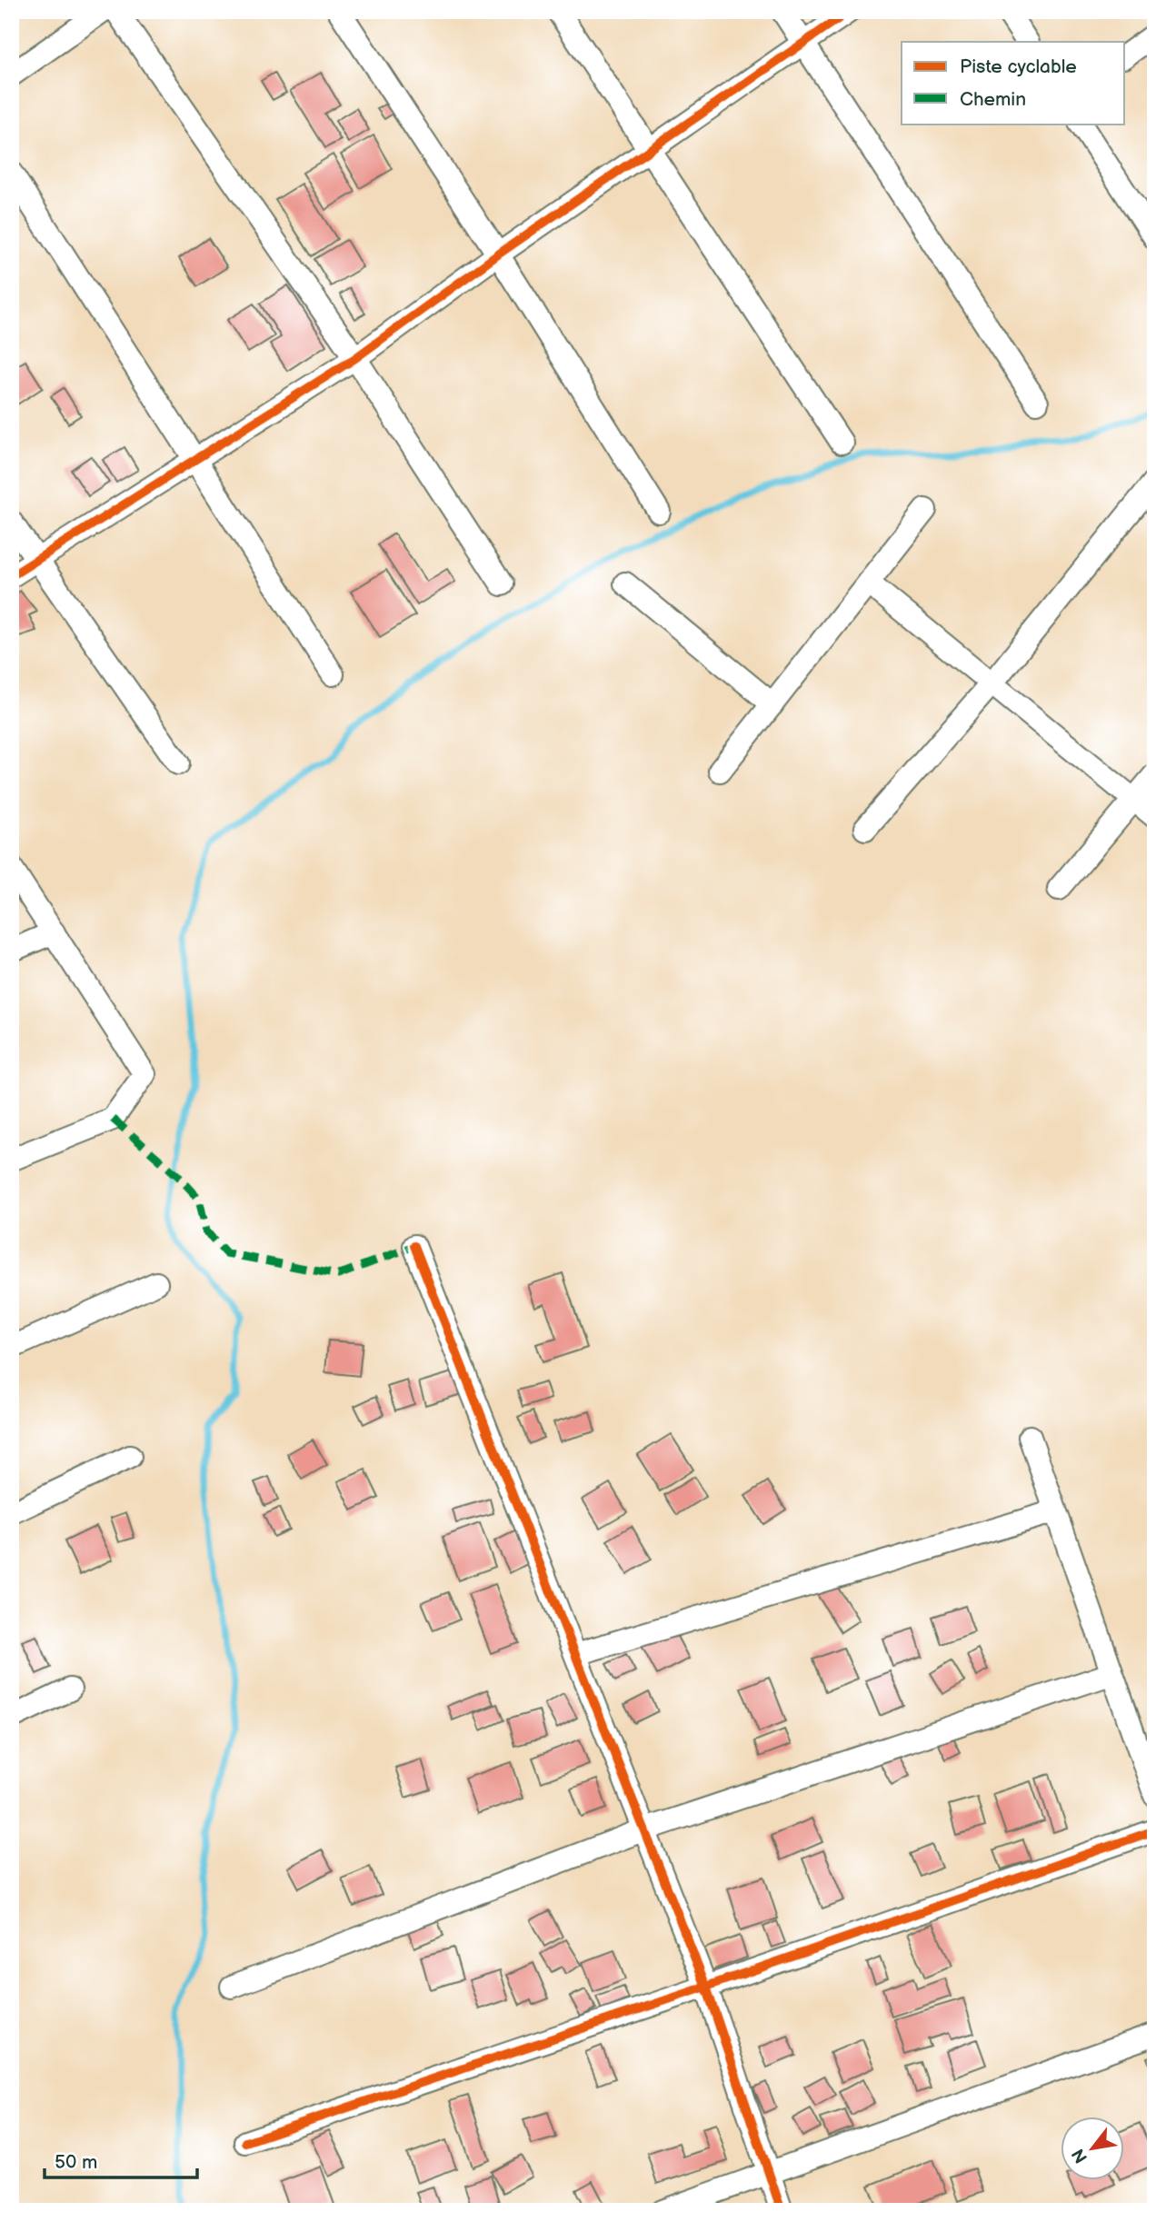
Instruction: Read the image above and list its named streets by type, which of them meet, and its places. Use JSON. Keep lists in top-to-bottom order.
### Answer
{
  "legend": ["Piste cyclable", "Chemin"],
  "scale_bar": "50 m",
  "north": "bottom left"
}
